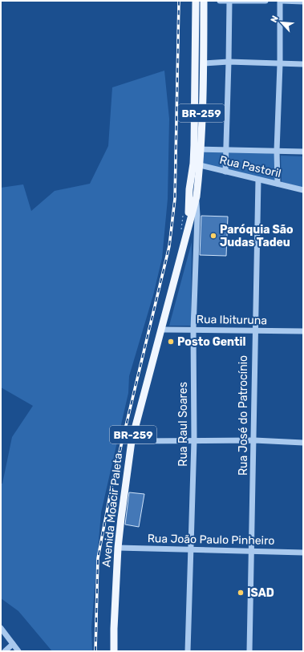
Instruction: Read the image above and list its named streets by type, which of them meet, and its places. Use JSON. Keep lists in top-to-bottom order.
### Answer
{
  "streets": {
    "main road": ["BR-259", "Avenida Moacir Paleta"],
    "street": [
      "Rua Pastoril",
      "Rua Ibituruna",
      "Rua José do Patrocínio",
      "Rua Raul Soares",
      "Rua João Paulo Pinheiro"
    ]
  },
  "crossings": [
    ["Rua Pastoril", "Rua José do Patrocínio"],
    ["Rua Pastoril", "Avenida Moacir Paleta"],
    ["Rua Ibituruna", "Rua José do Patrocínio"],
    ["Rua Ibituruna", "Rua Raul Soares"],
    ["Rua Ibituruna", "Avenida Moacir Paleta"],
    ["Rua José do Patrocínio", "Rua João Paulo Pinheiro"],
    ["Rua Raul Soares", "Avenida Moacir Paleta"],
    ["Rua Raul Soares", "Rua João Paulo Pinheiro"],
    ["Avenida Moacir Paleta", "Rua João Paulo Pinheiro"]
  ],
  "places": ["Paróquia São Judas Tadeu", "Posto Gentil", "ISAD"],
  "north": "top left"
}
